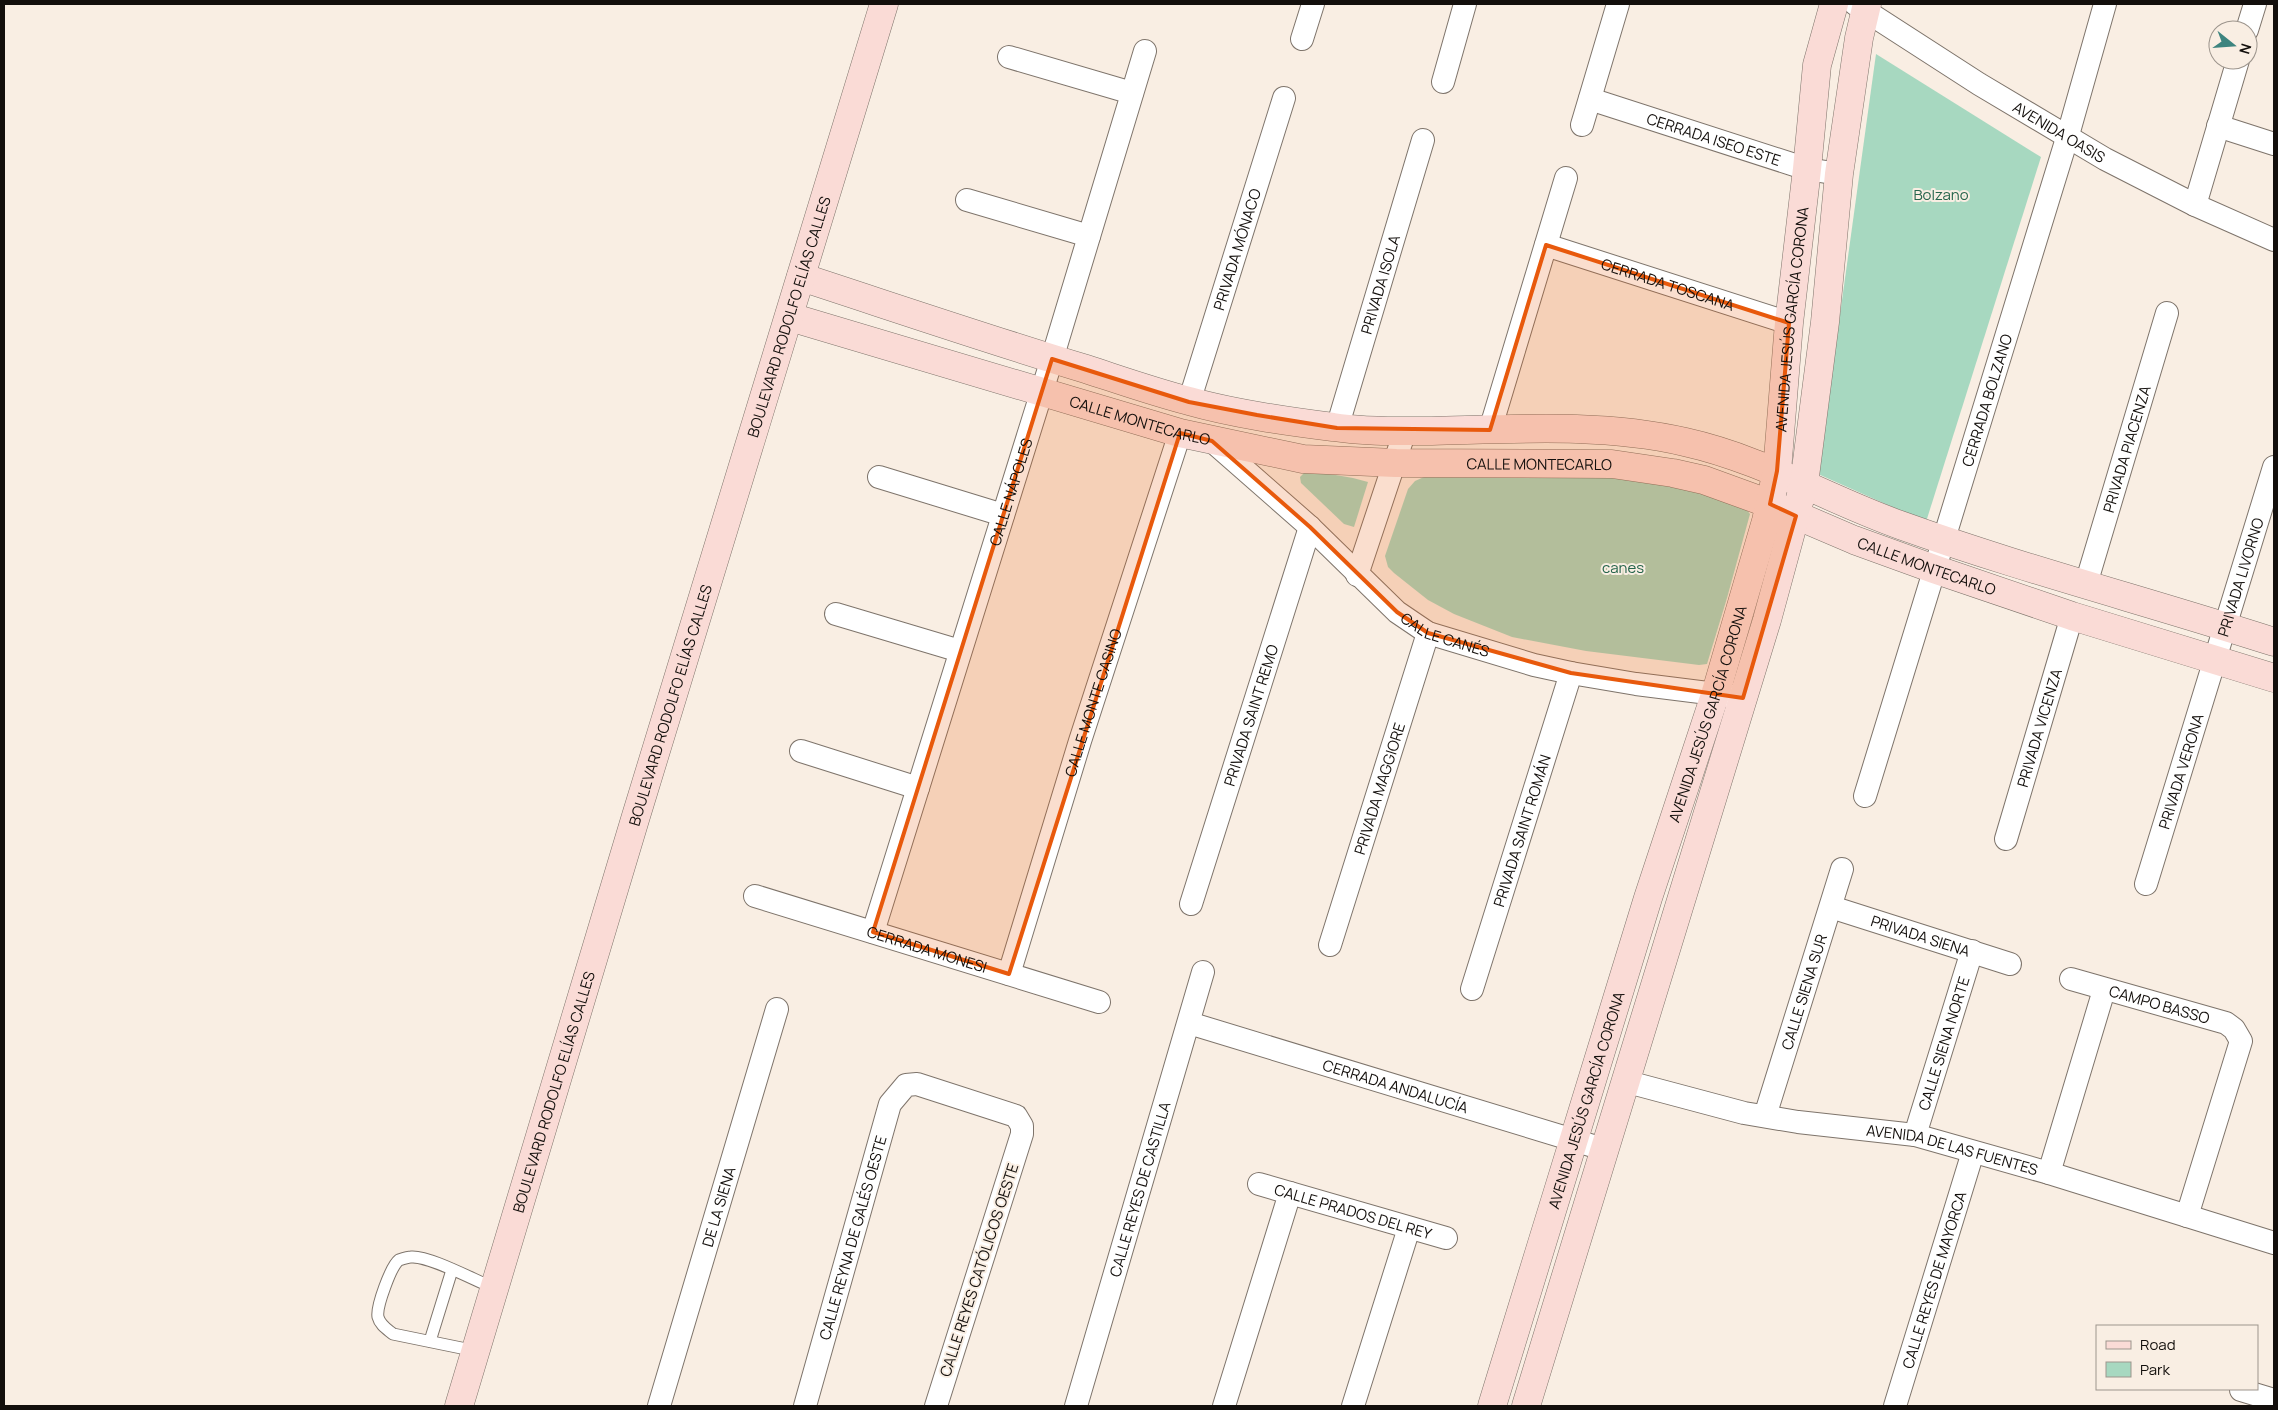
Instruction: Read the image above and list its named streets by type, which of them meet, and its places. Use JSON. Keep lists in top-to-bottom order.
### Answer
{
  "streets": {
    "street": [
      "AVENIDA OASIS",
      "CERRADA ISEO ESTE",
      "PRIVADA MÓNACO",
      "PRIVADA ISOLA",
      "CERRADA TOSCANA",
      "BOULEVARD RODOLFO ELÍAS CALLES",
      "AVENIDA JESÚS GARCÍA CORONA",
      "CERRADA BOLZANO",
      "CALLE MONTECARLO",
      "PRIVADA PIACENZA",
      "CALLE NÁPOLES",
      "PRIVADA LIVORNO",
      "CALLE CANÉS",
      "CALLE MONTE CASINO",
      "PRIVADA SAINT REMO",
      "PRIVADA VICENZA",
      "PRIVADA VERONA",
      "PRIVADA MAGGIORE",
      "PRIVADA SAINT ROMÁN",
      "PRIVADA SIENA",
      "CERRADA MONESI",
      "CALLE SIENA SUR",
      "CAMPO BASSO",
      "CALLE SIENA NORTE",
      "CERRADA ANDALUCÍA",
      "AVENIDA DE LAS FUENTES",
      "CALLE REYES DE CASTILLA",
      "DE LA SIENA",
      "CALLE PRADOS DEL REY",
      "CALLE REYNA DE GALÉS OESTE",
      "CALLE REYES CATÓLICOS OESTE",
      "CALLE REYES DE MAYORCA"
    ]
  },
  "crossings": [
    ["AVENIDA OASIS", "AVENIDA JESÚS GARCÍA CORONA"],
    ["AVENIDA OASIS", "CERRADA BOLZANO"],
    ["CERRADA ISEO ESTE", "AVENIDA JESÚS GARCÍA CORONA"],
    ["PRIVADA MÓNACO", "CALLE MONTECARLO"],
    ["PRIVADA ISOLA", "CALLE MONTECARLO"],
    ["CERRADA TOSCANA", "AVENIDA JESÚS GARCÍA CORONA"],
    ["BOULEVARD RODOLFO ELÍAS CALLES", "CALLE MONTECARLO"],
    ["AVENIDA JESÚS GARCÍA CORONA", "CALLE MONTECARLO"],
    ["AVENIDA JESÚS GARCÍA CORONA", "CALLE CANÉS"],
    ["AVENIDA JESÚS GARCÍA CORONA", "CERRADA ANDALUCÍA"],
    ["AVENIDA JESÚS GARCÍA CORONA", "AVENIDA DE LAS FUENTES"],
    ["CERRADA BOLZANO", "CALLE MONTECARLO"],
    ["CALLE MONTECARLO", "PRIVADA PIACENZA"],
    ["CALLE MONTECARLO", "CALLE NÁPOLES"],
    ["CALLE MONTECARLO", "PRIVADA LIVORNO"],
    ["CALLE MONTECARLO", "CALLE CANÉS"],
    ["CALLE MONTECARLO", "CALLE MONTE CASINO"],
    ["CALLE MONTECARLO", "PRIVADA VICENZA"],
    ["CALLE MONTECARLO", "PRIVADA VERONA"],
    ["CALLE NÁPOLES", "CERRADA MONESI"],
    ["PRIVADA LIVORNO", "PRIVADA VERONA"],
    ["CALLE CANÉS", "PRIVADA SAINT REMO"],
    ["CALLE CANÉS", "PRIVADA MAGGIORE"],
    ["CALLE CANÉS", "PRIVADA SAINT ROMÁN"],
    ["CALLE MONTE CASINO", "CERRADA MONESI"],
    ["PRIVADA SIENA", "CALLE SIENA SUR"],
    ["PRIVADA SIENA", "CALLE SIENA NORTE"],
    ["CALLE SIENA SUR", "AVENIDA DE LAS FUENTES"],
    ["CAMPO BASSO", "AVENIDA DE LAS FUENTES"],
    ["CALLE SIENA NORTE", "AVENIDA DE LAS FUENTES"],
    ["CERRADA ANDALUCÍA", "CALLE REYES DE CASTILLA"],
    ["AVENIDA DE LAS FUENTES", "CALLE REYES DE MAYORCA"],
    ["CALLE REYNA DE GALÉS OESTE", "CALLE REYES CATÓLICOS OESTE"]
  ],
  "parks": ["Bolzano", "canes"],
  "legend": ["Road", "Park"],
  "north": "right"
}
